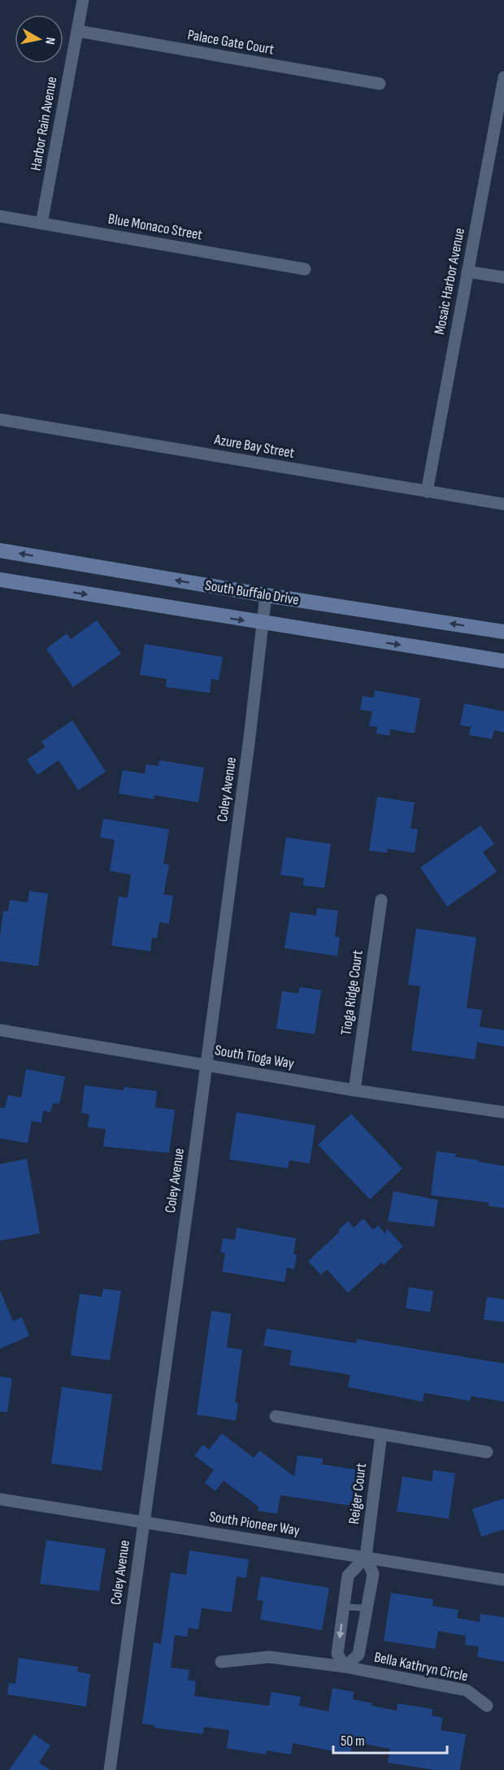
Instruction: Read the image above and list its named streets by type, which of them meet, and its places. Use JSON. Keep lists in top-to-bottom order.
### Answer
{
  "streets": {
    "main road": ["South Buffalo Drive"],
    "street": [
      "Palace Gate Court",
      "Harbor Rain Avenue",
      "Blue Monaco Street",
      "Mosaic Harbor Avenue",
      "Azure Bay Street",
      "Coley Avenue",
      "Tioga Ridge Court",
      "South Tioga Way",
      "Reiger Court",
      "South Pioneer Way",
      "Bella Kathryn Circle"
    ]
  },
  "crossings": [
    ["Palace Gate Court", "Harbor Rain Avenue"],
    ["Harbor Rain Avenue", "Blue Monaco Street"],
    ["Mosaic Harbor Avenue", "Azure Bay Street"],
    ["South Buffalo Drive", "Coley Avenue"],
    ["Coley Avenue", "South Tioga Way"],
    ["Coley Avenue", "South Pioneer Way"],
    ["Tioga Ridge Court", "South Tioga Way"],
    ["Reiger Court", "South Pioneer Way"],
    ["Reiger Court", "Bella Kathryn Circle"],
    ["South Pioneer Way", "Bella Kathryn Circle"]
  ],
  "scale_bar": "50 m",
  "north": "right"
}
